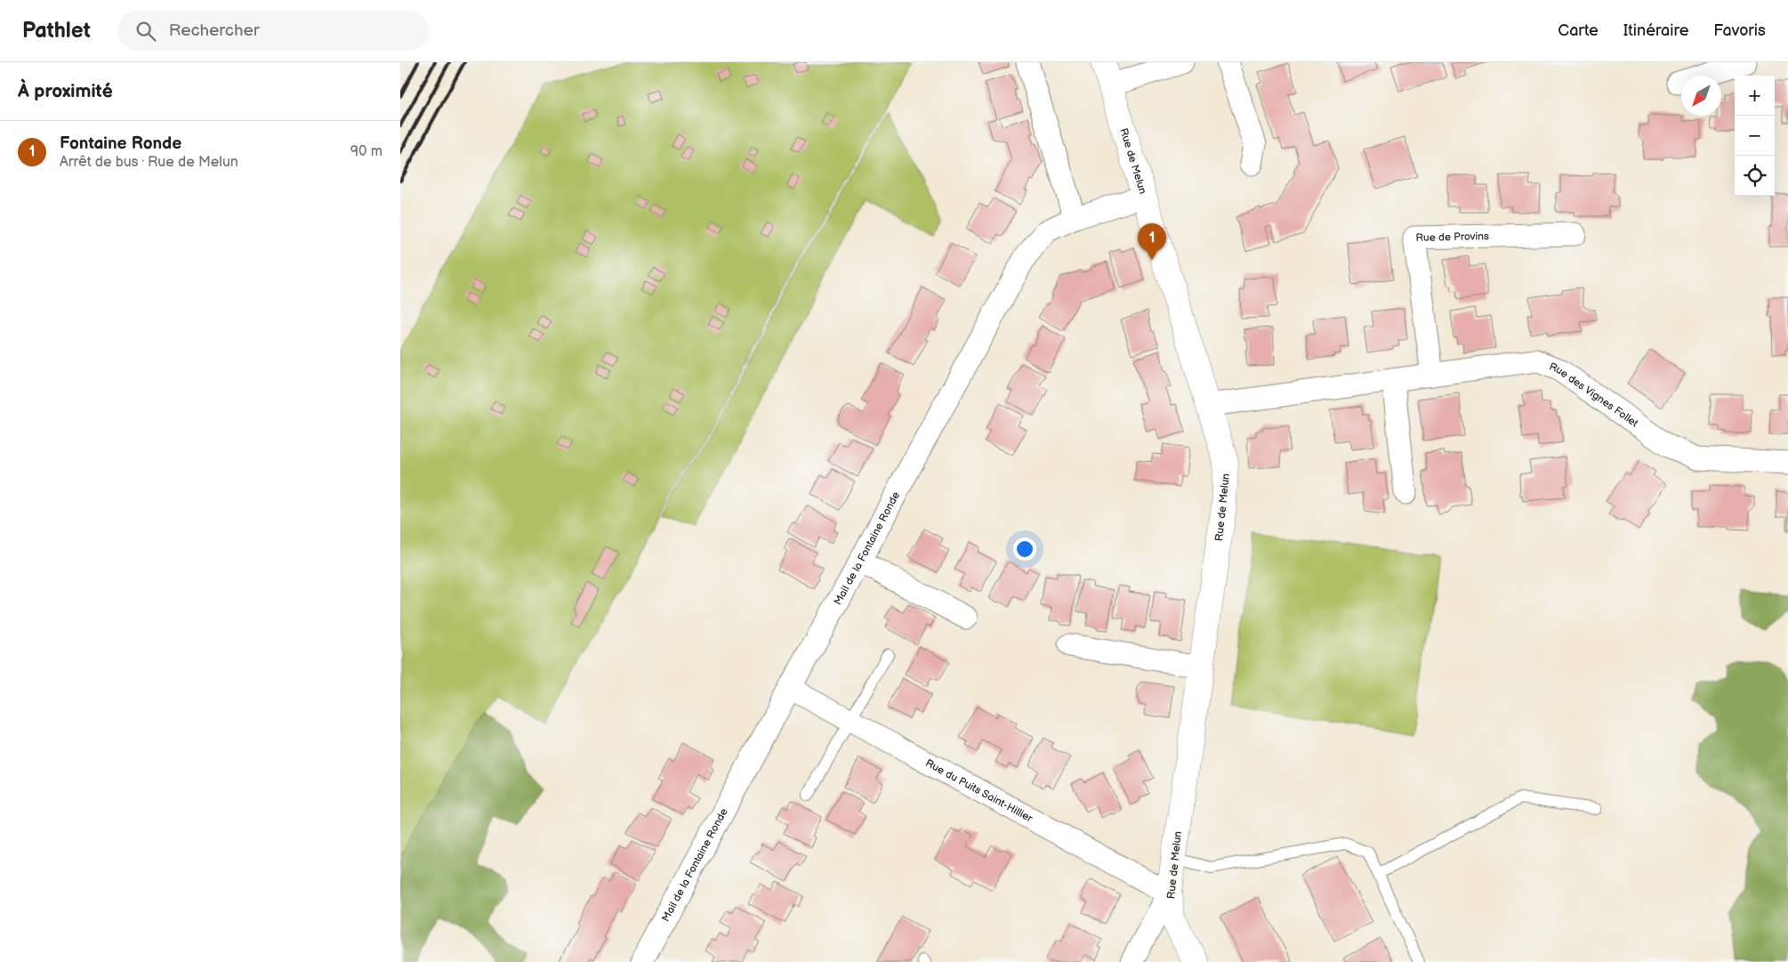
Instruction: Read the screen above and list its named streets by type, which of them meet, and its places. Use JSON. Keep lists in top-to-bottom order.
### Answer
{
  "streets": {
    "street": [
      "Rue de Melun",
      "Rue de Provins",
      "Rue des Vignes Follet",
      "Mail de la Fontaine Ronde",
      "Rue du Puits Saint-Hillier"
    ]
  },
  "crossings": [
    ["Rue de Melun", "Rue des Vignes Follet"],
    ["Rue de Melun", "Mail de la Fontaine Ronde"],
    ["Rue de Melun", "Rue du Puits Saint-Hillier"],
    ["Rue de Provins", "Rue des Vignes Follet"],
    ["Mail de la Fontaine Ronde", "Rue du Puits Saint-Hillier"]
  ],
  "north": "bottom left",
  "page": {
    "header": "Pathlet",
    "search": "Rechercher",
    "nav": ["Carte", "Itinéraire", "Favoris"],
    "heading": "À proximité",
    "map_buttons": ["+", "−"],
    "list": [
      {
        "mark": "1",
        "name": "Fontaine Ronde",
        "note": "Arrêt de bus · Rue de Melun",
        "value": "90 m"
      }
    ],
    "pins": "1"
  }
}
